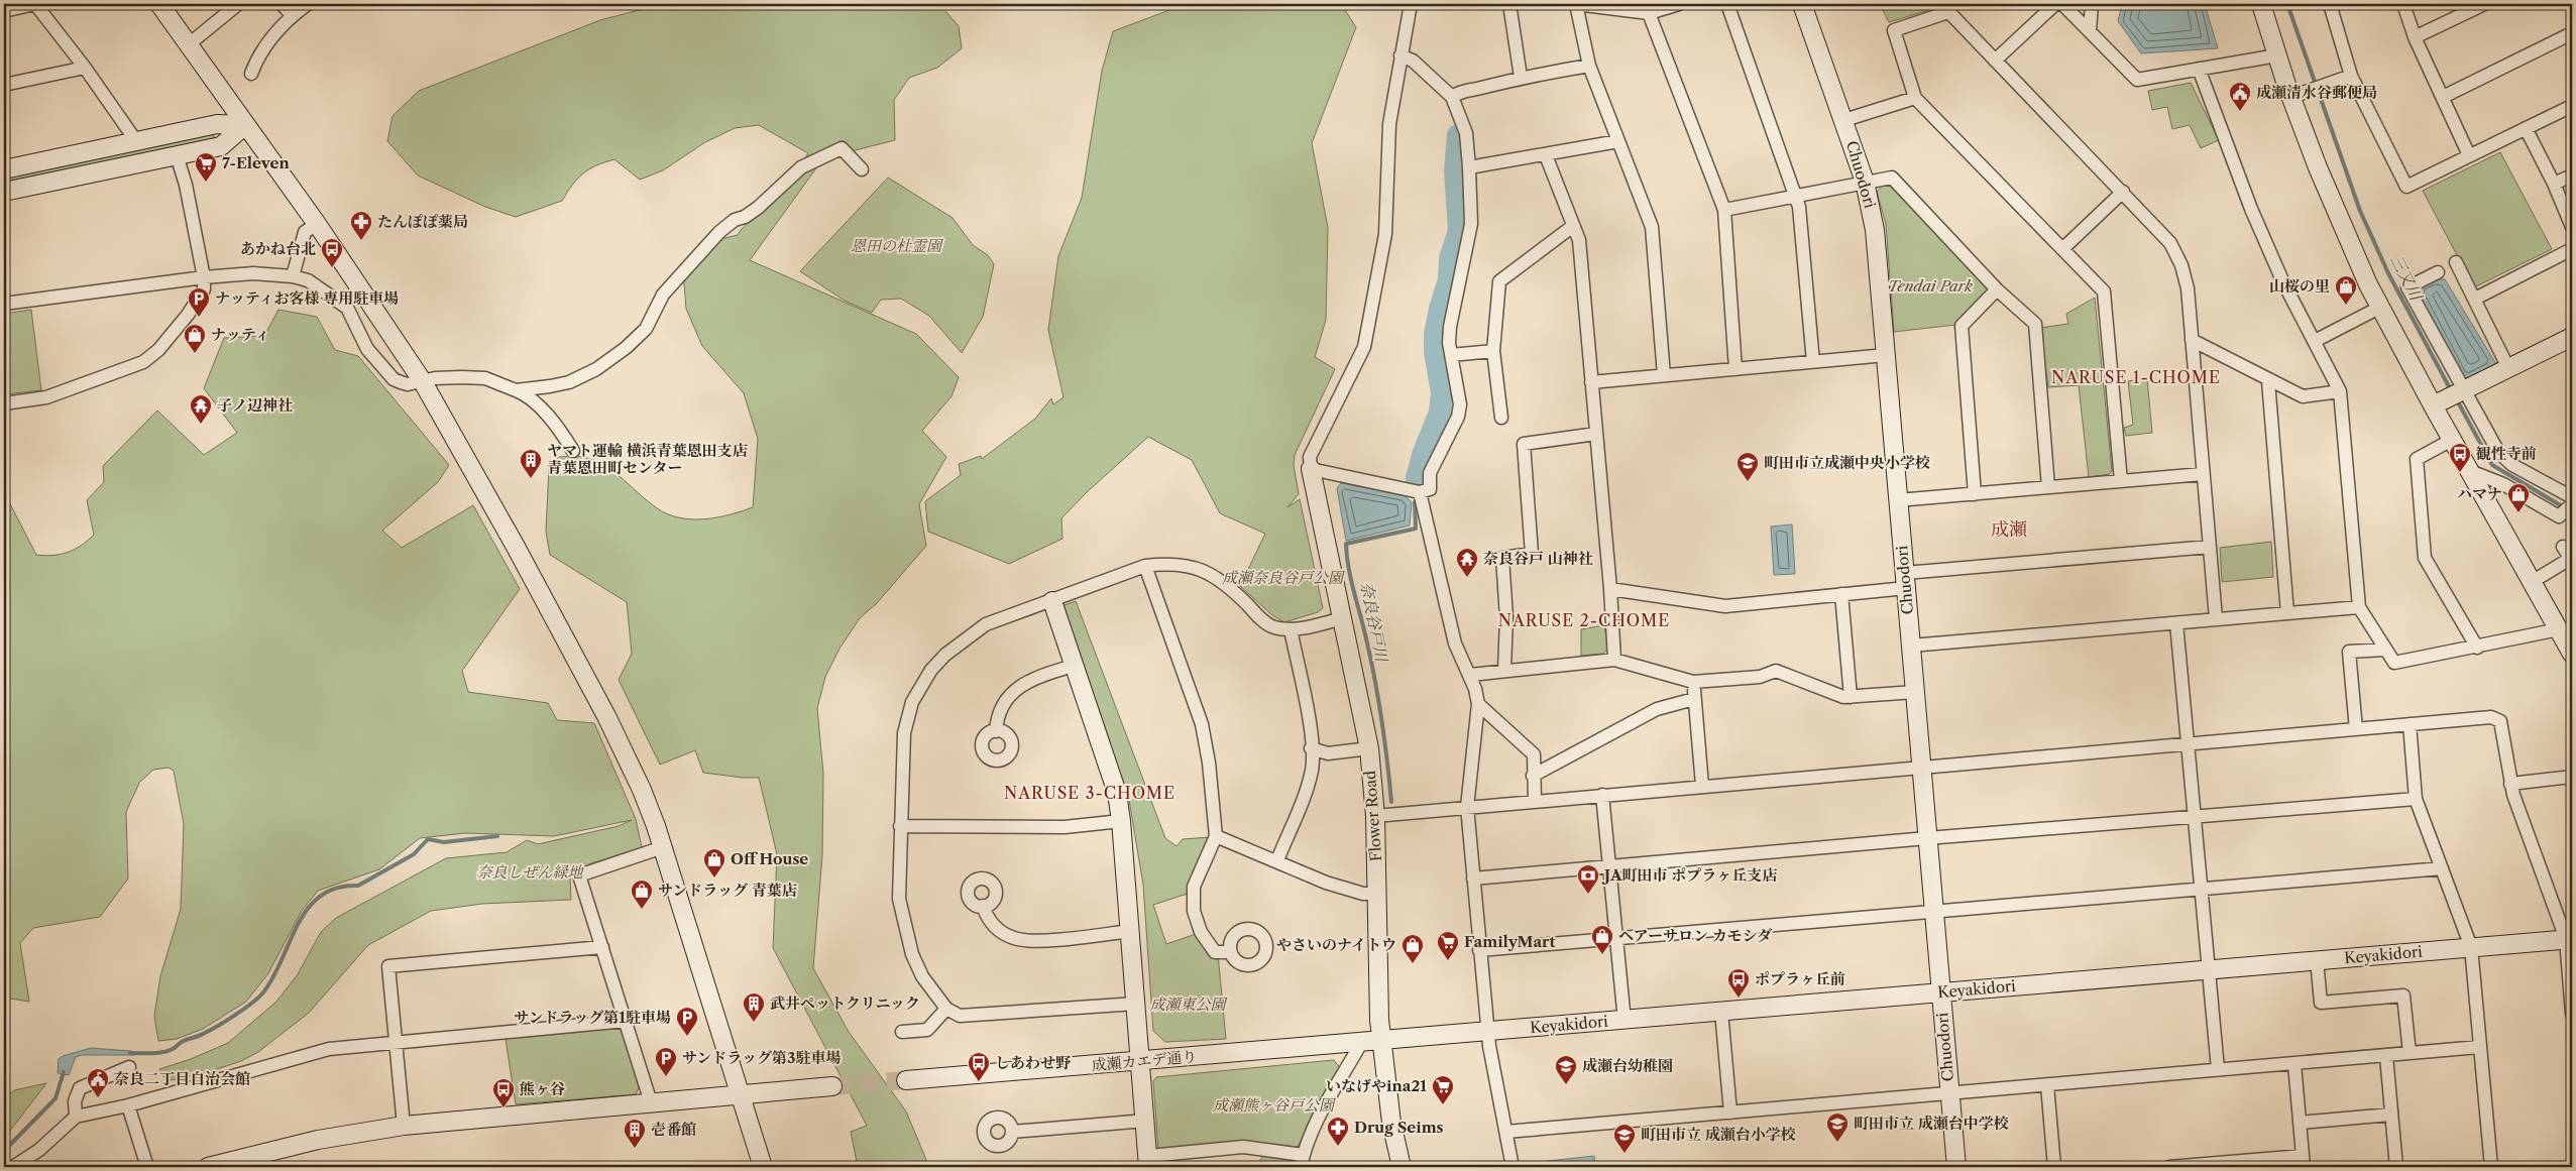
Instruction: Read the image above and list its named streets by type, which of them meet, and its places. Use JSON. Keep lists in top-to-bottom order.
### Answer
{
  "streets": {
    "street": [
      "Chuodori",
      "Flower Road",
      "Keyakidori",
      "成瀬カエデ通り"
    ]
  },
  "crossings": [
    ["Chuodori", "Keyakidori"],
    ["Flower Road", "Keyakidori"],
    ["Flower Road", "成瀬カエデ通り"],
    ["Keyakidori", "成瀬カエデ通り"]
  ],
  "districts": [
    "NARUSE 1-CHOME",
    "成瀬",
    "NARUSE 2-CHOME",
    "NARUSE 3-CHOME"
  ],
  "water": ["三又川", "奈良谷戸川"],
  "parks": [
    "恩田の杜霊園",
    "Tendai Park",
    "成瀬奈良谷戸公園",
    "奈良しぜん緑地",
    "成瀬東公園",
    "成瀬熊ヶ谷戸公園"
  ],
  "places": {
    "public building": ["成瀬清水谷郵便局", "奈良二丁目自治会館"],
    "supermarket": ["7-Eleven", "FamilyMart", "いなげやina21"],
    "pharmacy": ["たんぽぽ薬局", "Drug Seims"],
    "bus stop": [
      "あかね台北",
      "観性寺前",
      "ポプラヶ丘前",
      "しあわせ野",
      "熊ヶ谷"
    ],
    "shop": [
      "山桜の里",
      "ナッティ",
      "ハマナ",
      "Off House",
      "サンドラッグ 青葉店",
      "ヘアーサロン カモシダ",
      "やさいのナイトウ"
    ],
    "parking": ["ナッティお客様 専用駐車場", "サンドラッグ第1駐車場", "サンドラッグ第3駐車場"],
    "temple": ["子ノ辺神社", "奈良谷戸 山神社"],
    "building": ["ヤマト運輸 横浜青葉恩田支店 青葉恩田町センター", "武井ペットクリニック", "壱番館"],
    "school or university": [
      "町田市立成瀬中央小学校",
      "成瀬台幼稚園",
      "町田市立 成瀬台中学校",
      "町田市立 成瀬台小学校"
    ],
    "bank": ["JA町田市 ポプラヶ丘支店"]
  }
}
